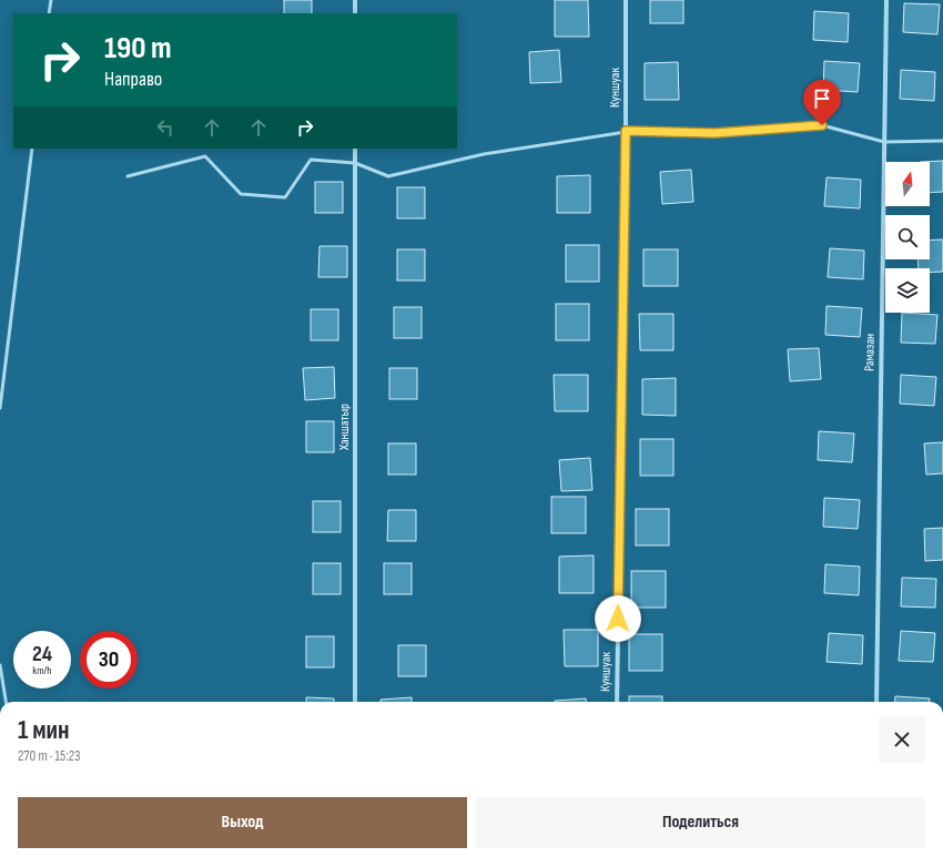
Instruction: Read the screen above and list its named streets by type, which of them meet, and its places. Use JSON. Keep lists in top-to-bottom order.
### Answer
{
  "streets": {
    "street": ["Куншуак", "Рамазан", "Ханшатыр"]
  },
  "north": "top",
  "page": {
    "turn": ["190 m", "Направо"],
    "speed": "24 km/h",
    "limit": "30",
    "heading": ["1 мин", "270 m · 15:23"],
    "buttons": ["Выход", "Поделиться"]
  }
}
